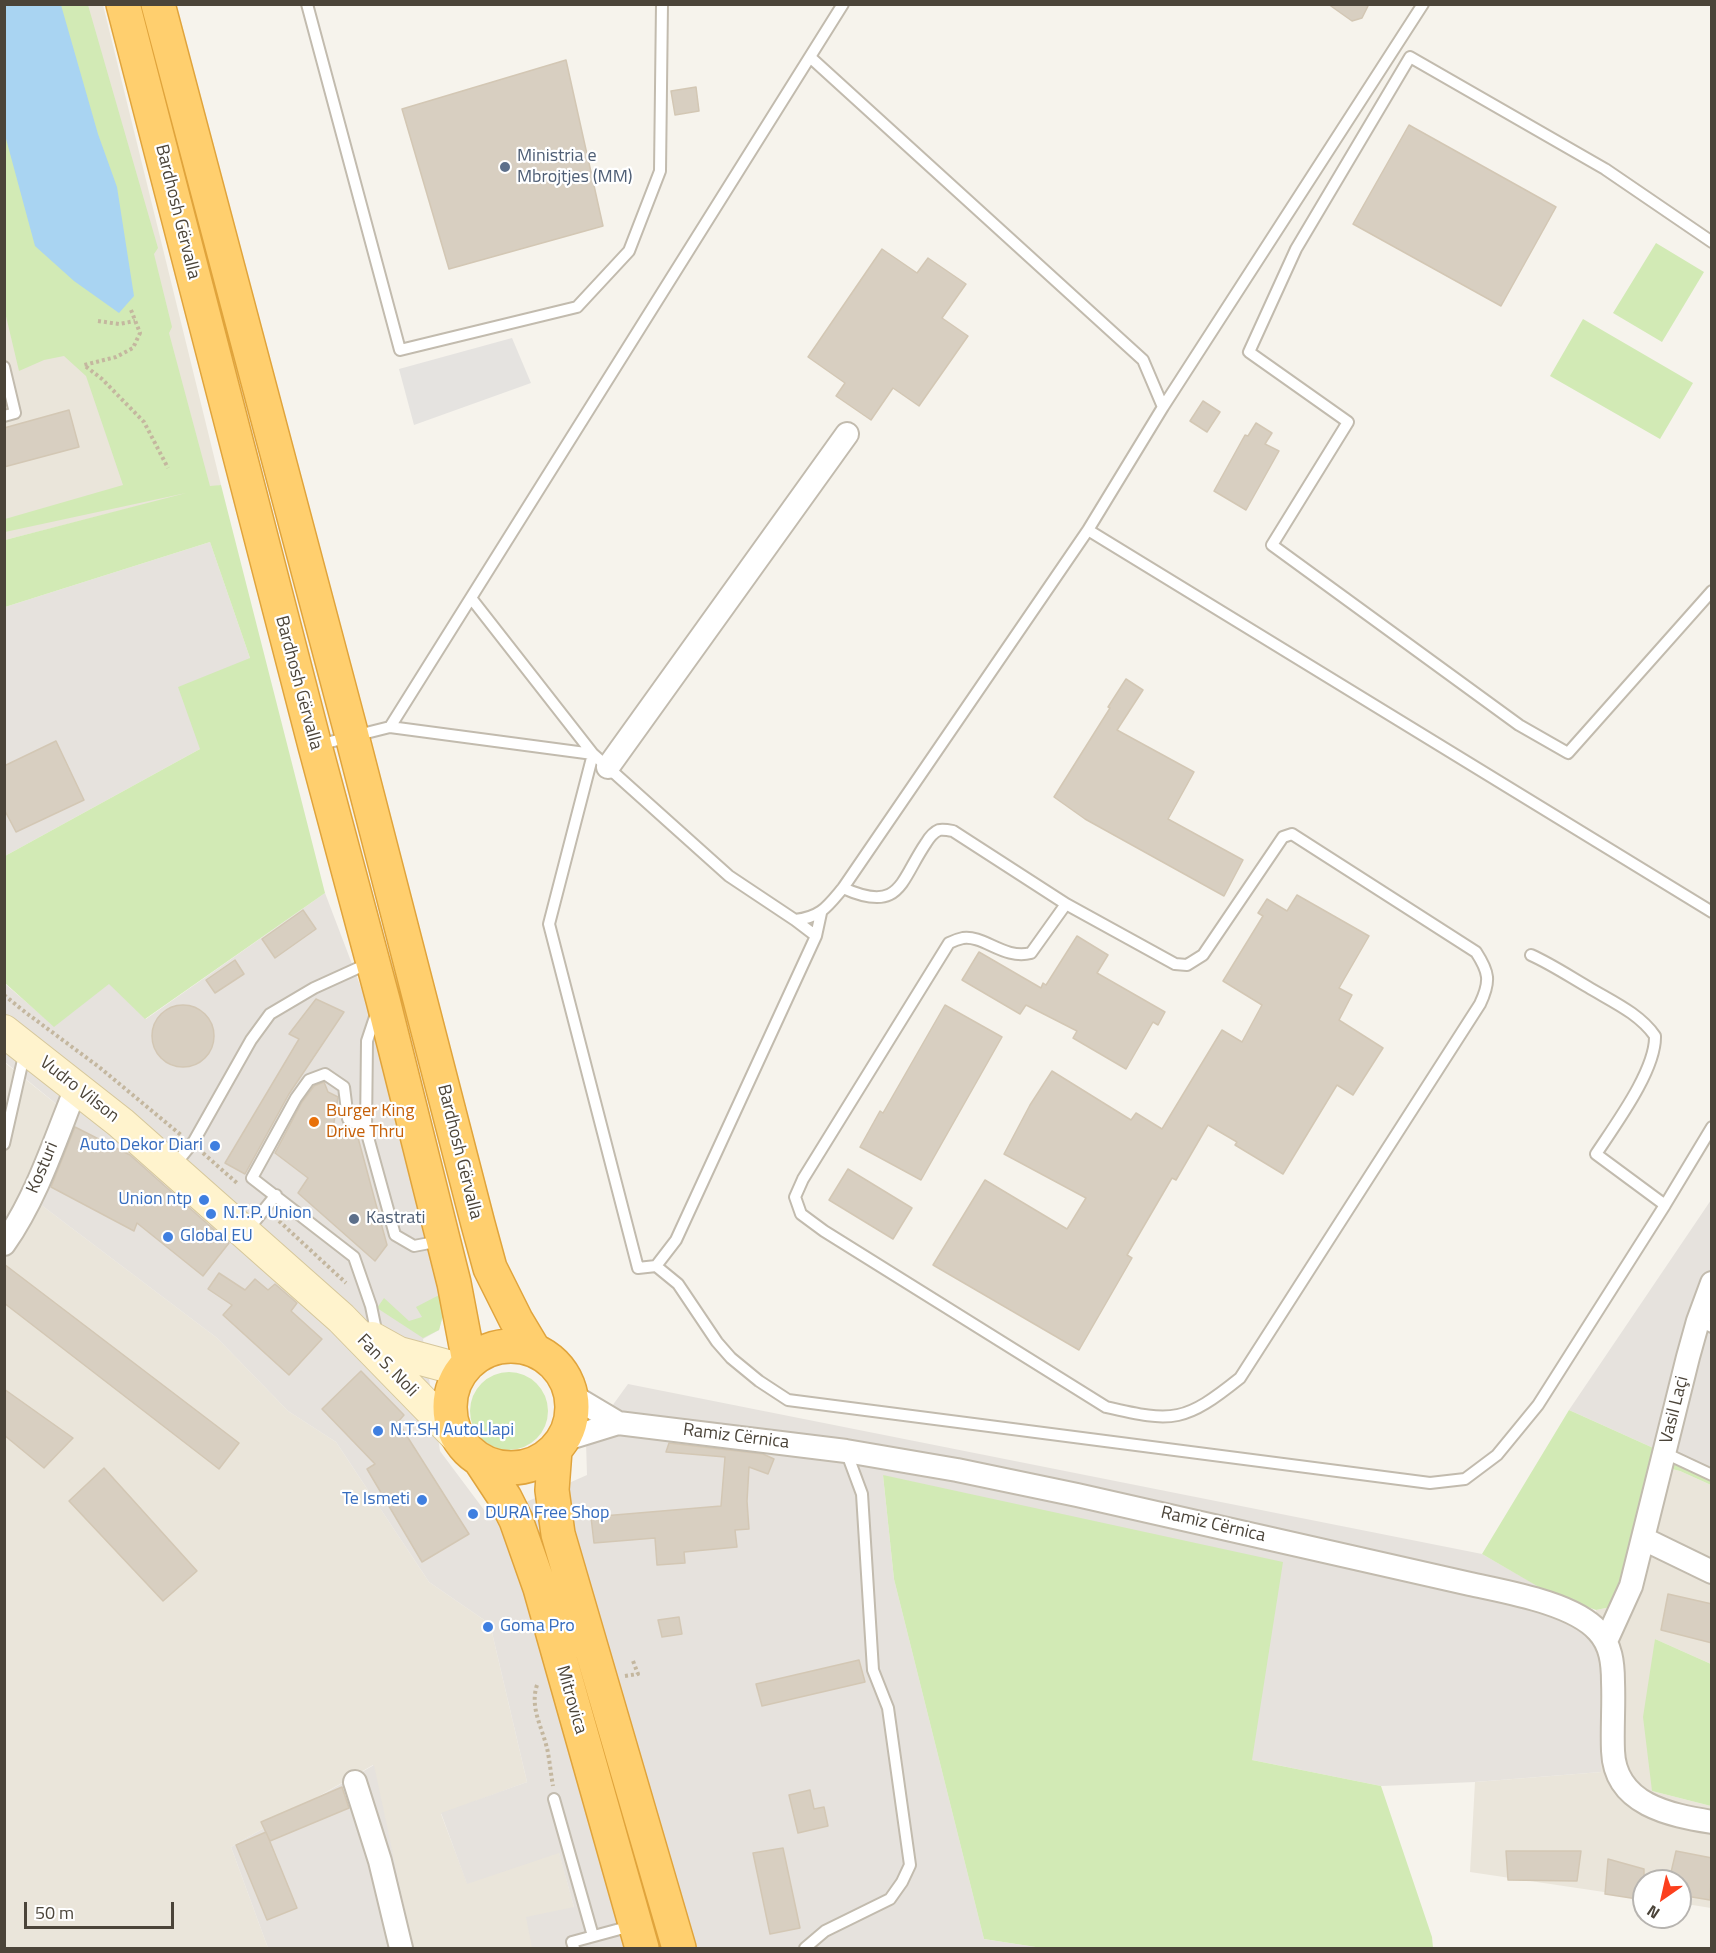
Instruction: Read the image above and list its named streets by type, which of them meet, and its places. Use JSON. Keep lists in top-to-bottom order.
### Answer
{
  "streets": {
    "highway": ["Bardhosh Gërvalla", "Mitrovica"],
    "main road": ["Vudro Vilson", "Fan S. Noli"],
    "street": ["Kosturi", "Vasil Laçi", "Ramiz Cërnica"]
  },
  "crossings": [
    ["Bardhosh Gërvalla", "Fan S. Noli"],
    ["Bardhosh Gërvalla", "Ramiz Cërnica"],
    ["Bardhosh Gërvalla", "Mitrovica"],
    ["Vudro Vilson", "Kosturi"],
    ["Vudro Vilson", "Fan S. Noli"],
    ["Fan S. Noli", "Ramiz Cërnica"],
    ["Fan S. Noli", "Mitrovica"],
    ["Vasil Laçi", "Ramiz Cërnica"],
    ["Ramiz Cërnica", "Mitrovica"]
  ],
  "places": [
    "Ministria e Mbrojtjes (MM)",
    "Burger King Drive Thru",
    "Auto Dekor Diari",
    "Union ntp",
    "N.T.P. Union",
    "Kastrati",
    "Global EU",
    "N.T.SH AutoLlapi",
    "Te Ismeti",
    "DURA Free Shop",
    "Goma Pro"
  ],
  "scale_bar": "50 m",
  "north": "bottom left"
}
